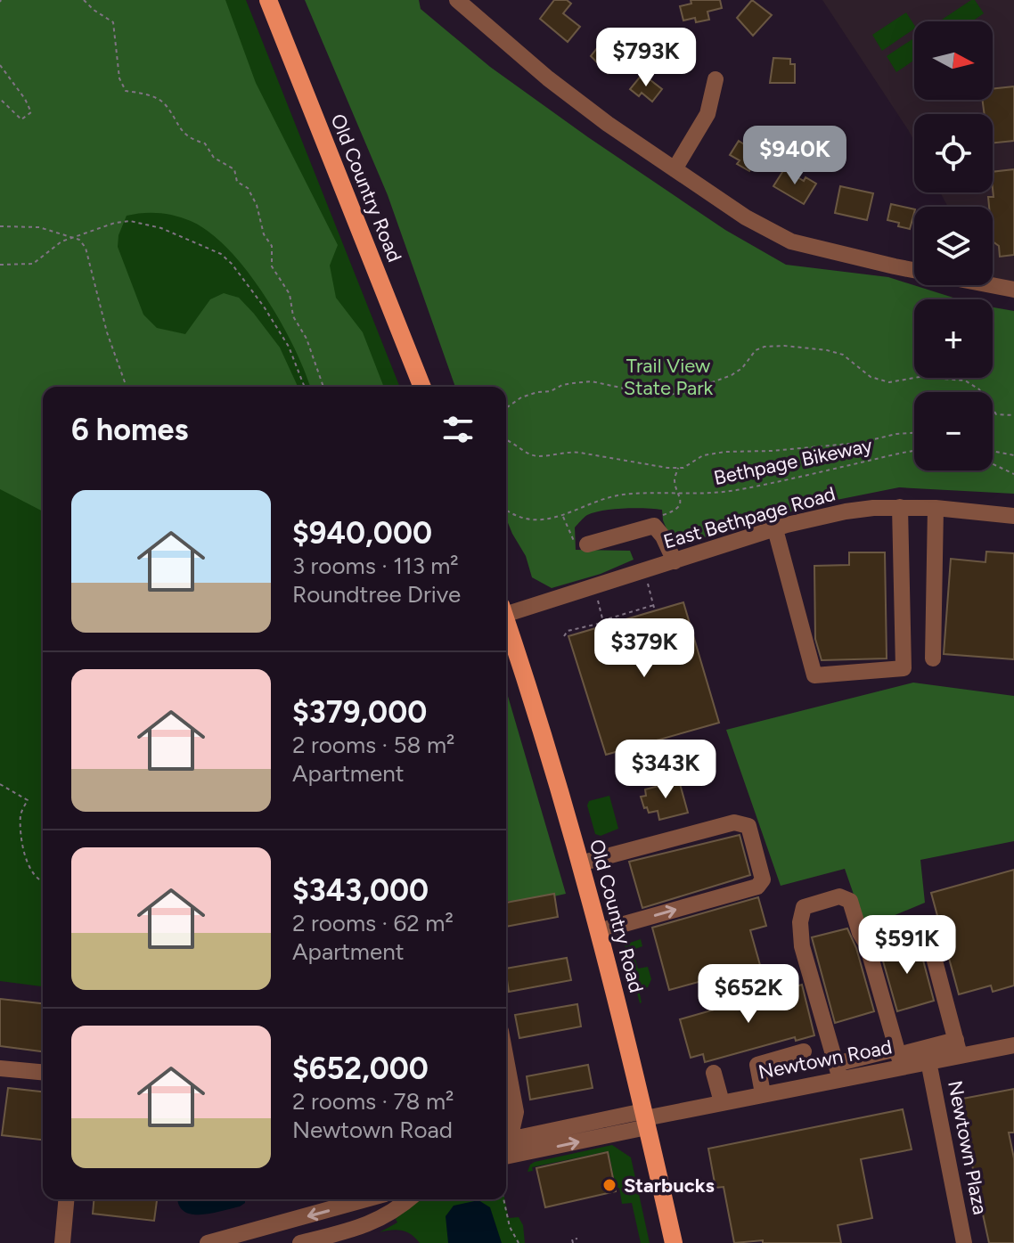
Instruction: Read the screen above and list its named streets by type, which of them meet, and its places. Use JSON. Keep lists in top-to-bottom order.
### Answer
{
  "streets": {
    "main road": ["Old Country Road"],
    "street": ["East Bethpage Road", "Newtown Road", "Newtown Plaza"],
    "path": ["Bethpage Bikeway"]
  },
  "crossings": [
    ["Old Country Road", "Newtown Road"],
    ["Newtown Road", "Newtown Plaza"]
  ],
  "parks": ["Trail View State Park"],
  "places": ["Starbucks"],
  "north": "right",
  "page": {
    "map_buttons": ["+", "−"],
    "price": [
      "$793K",
      "$940K",
      "$379K",
      "$343K",
      "$591K",
      "$652K"
    ],
    "heading": "6 homes",
    "list": [
      {
        "name": "$940,000",
        "note": "3 rooms · 113 m² · Roundtree Drive"
      },
      {
        "name": "$379,000",
        "note": "2 rooms · 58 m² · Apartment"
      },
      {
        "name": "$343,000",
        "note": "2 rooms · 62 m² · Apartment"
      },
      {
        "name": "$652,000",
        "note": "2 rooms · 78 m² · Newtown Road"
      }
    ]
  }
}
